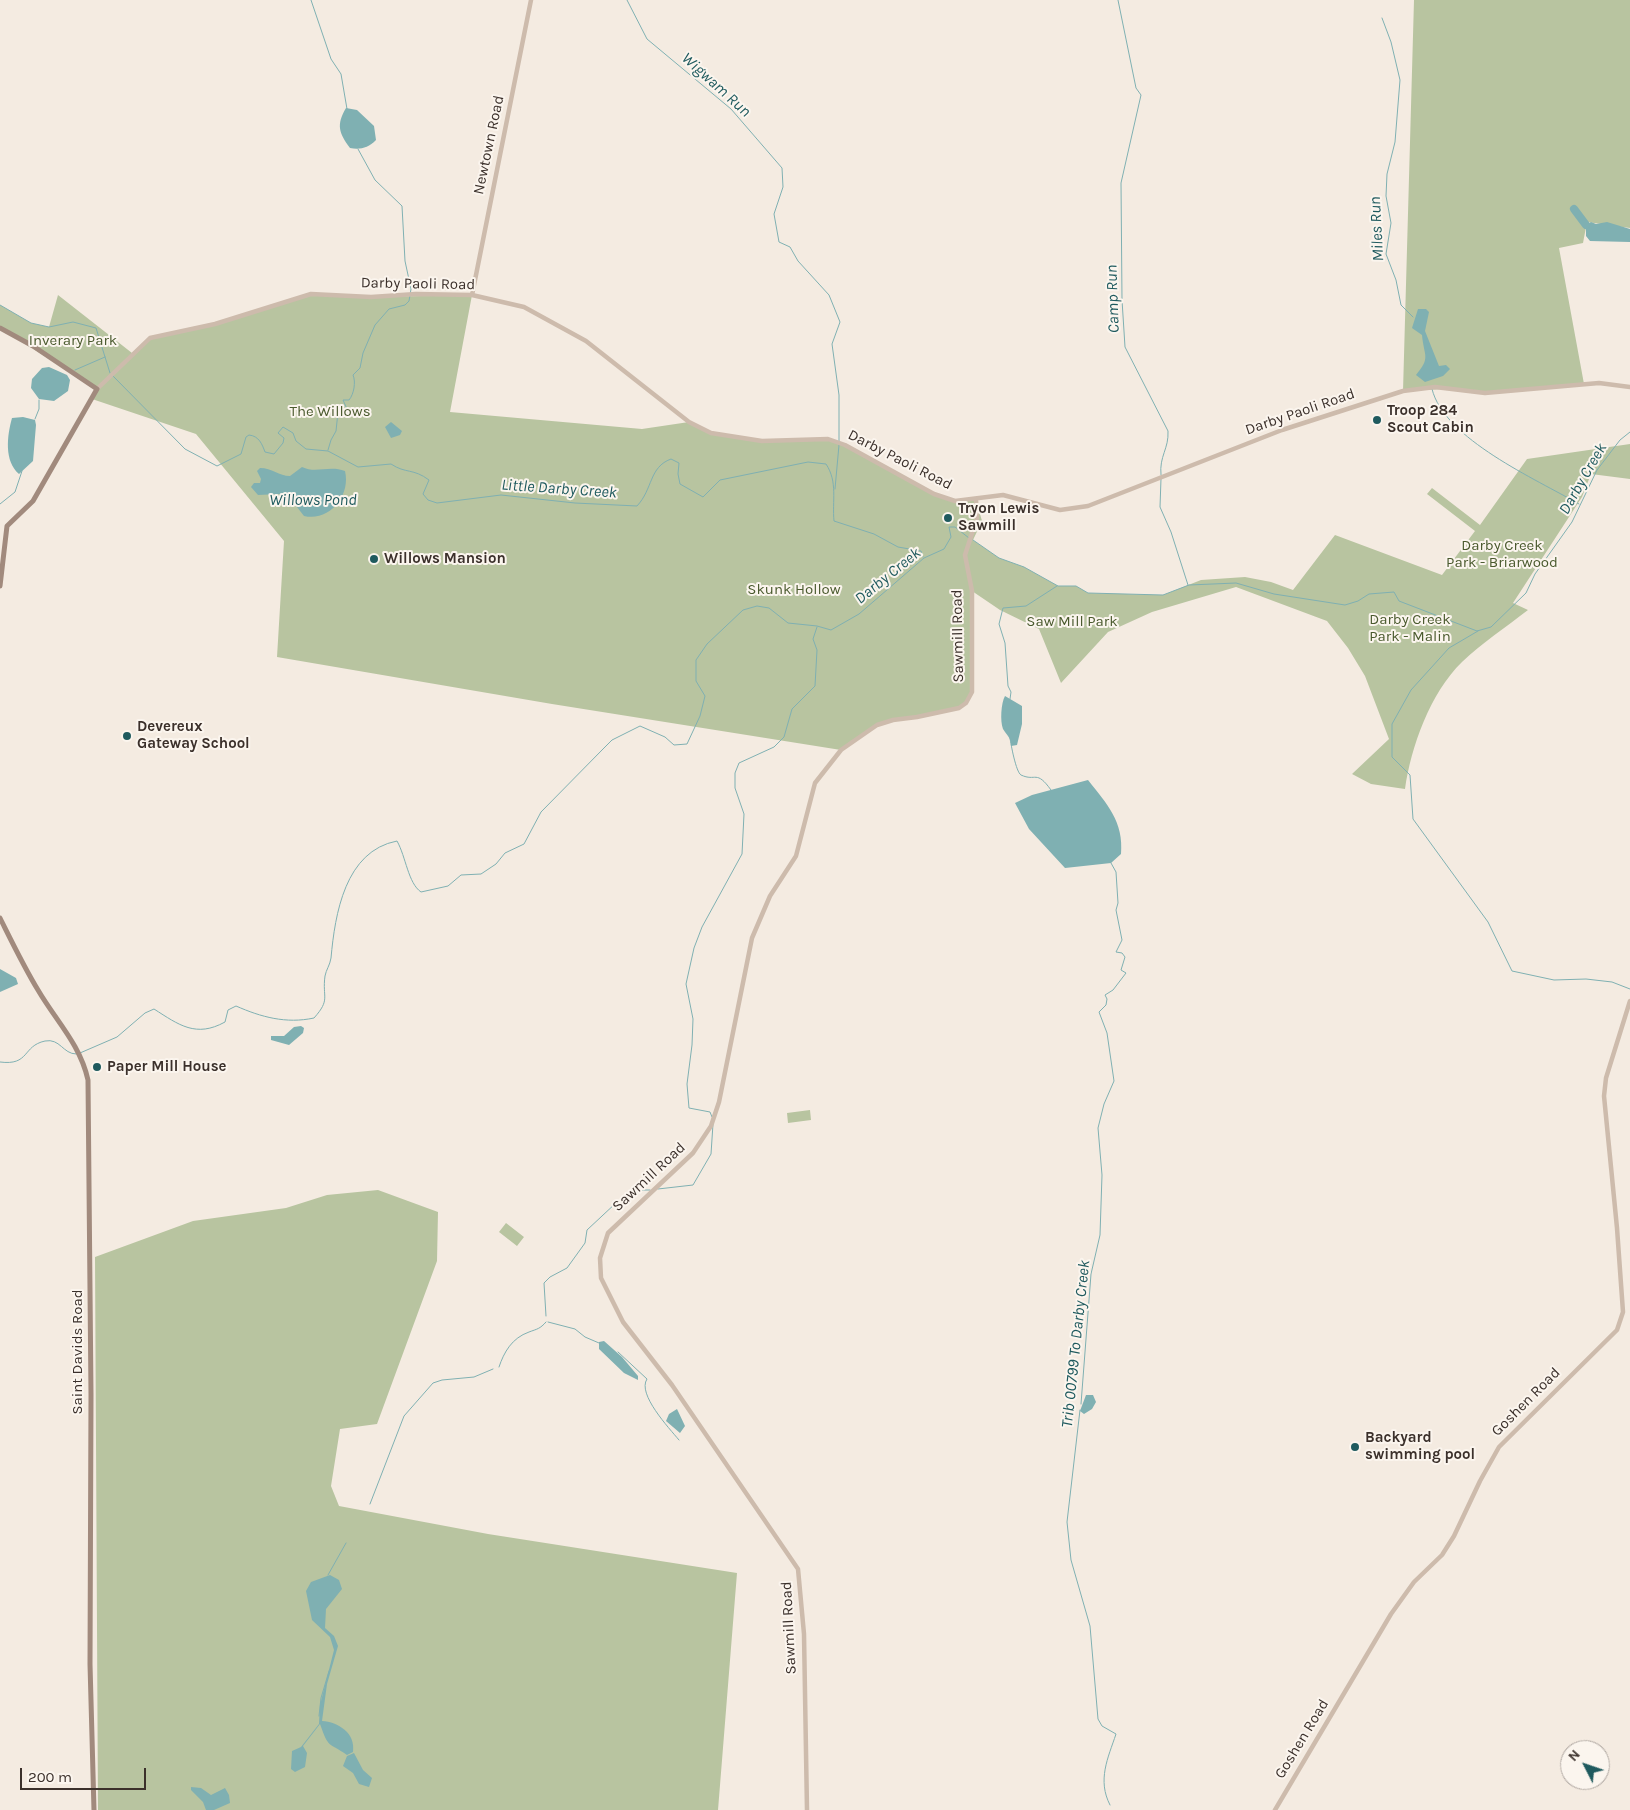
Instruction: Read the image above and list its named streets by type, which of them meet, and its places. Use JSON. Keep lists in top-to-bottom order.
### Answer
{
  "streets": {
    "main road": ["Darby Paoli Road", "Saint Davids Road"],
    "street": ["Newtown Road", "Sawmill Road", "Goshen Road"]
  },
  "crossings": [
    ["Newtown Road", "Darby Paoli Road"],
    ["Darby Paoli Road", "Sawmill Road"]
  ],
  "water": [
    "Wigwam Run",
    "Miles Run",
    "Camp Run",
    "Darby Creek",
    "Little Darby Creek",
    "Willows Pond",
    "Trib 00799 To Darby Creek"
  ],
  "parks": [
    "Inverary Park",
    "The Willows",
    "Darby Creek Park - Briarwood",
    "Skunk Hollow",
    "Darby Creek Park - Malin",
    "Saw Mill Park"
  ],
  "places": [
    "Troop 284 Scout Cabin",
    "Tryon Lewis Sawmill",
    "Willows Mansion",
    "Devereux Gateway School",
    "Paper Mill House",
    "Backyard swimming pool"
  ],
  "scale_bar": "200 m",
  "north": "top left"
}
